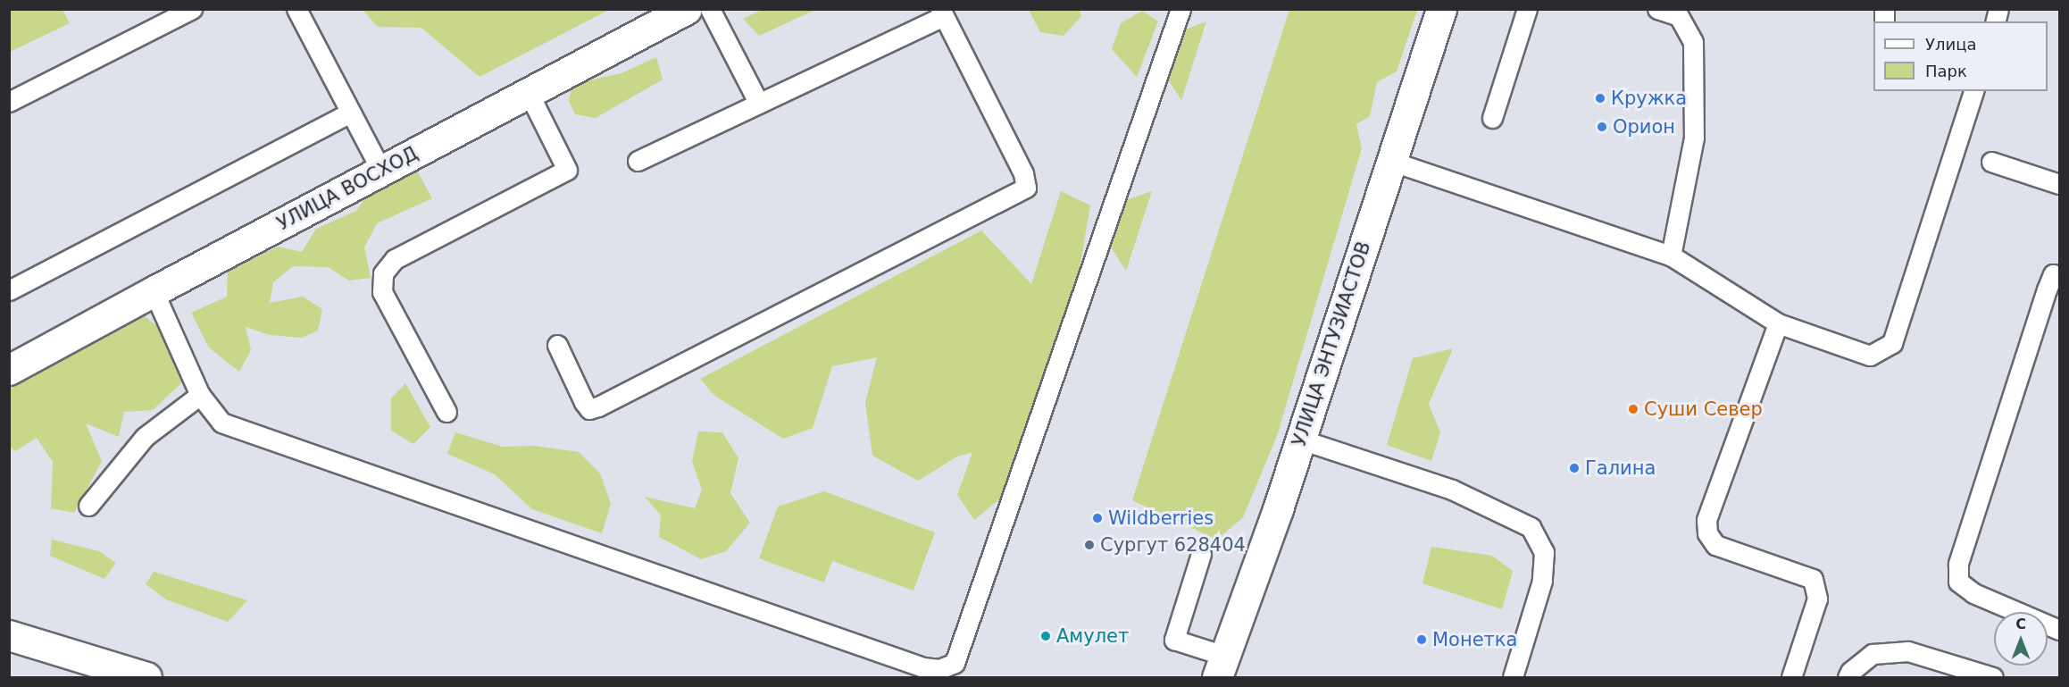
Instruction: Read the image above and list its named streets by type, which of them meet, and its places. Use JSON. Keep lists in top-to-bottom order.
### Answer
{
  "streets": {
    "main road": ["УЛИЦА ВОСХОД", "УЛИЦА ЭНТУЗИАСТОВ"]
  },
  "places": [
    "Кружка",
    "Орион",
    "Суши Север",
    "Галина",
    "Wildberries",
    "Сургут 628404",
    "Амулет",
    "Монетка"
  ],
  "legend": ["Улица", "Парк"],
  "north": "top"
}
